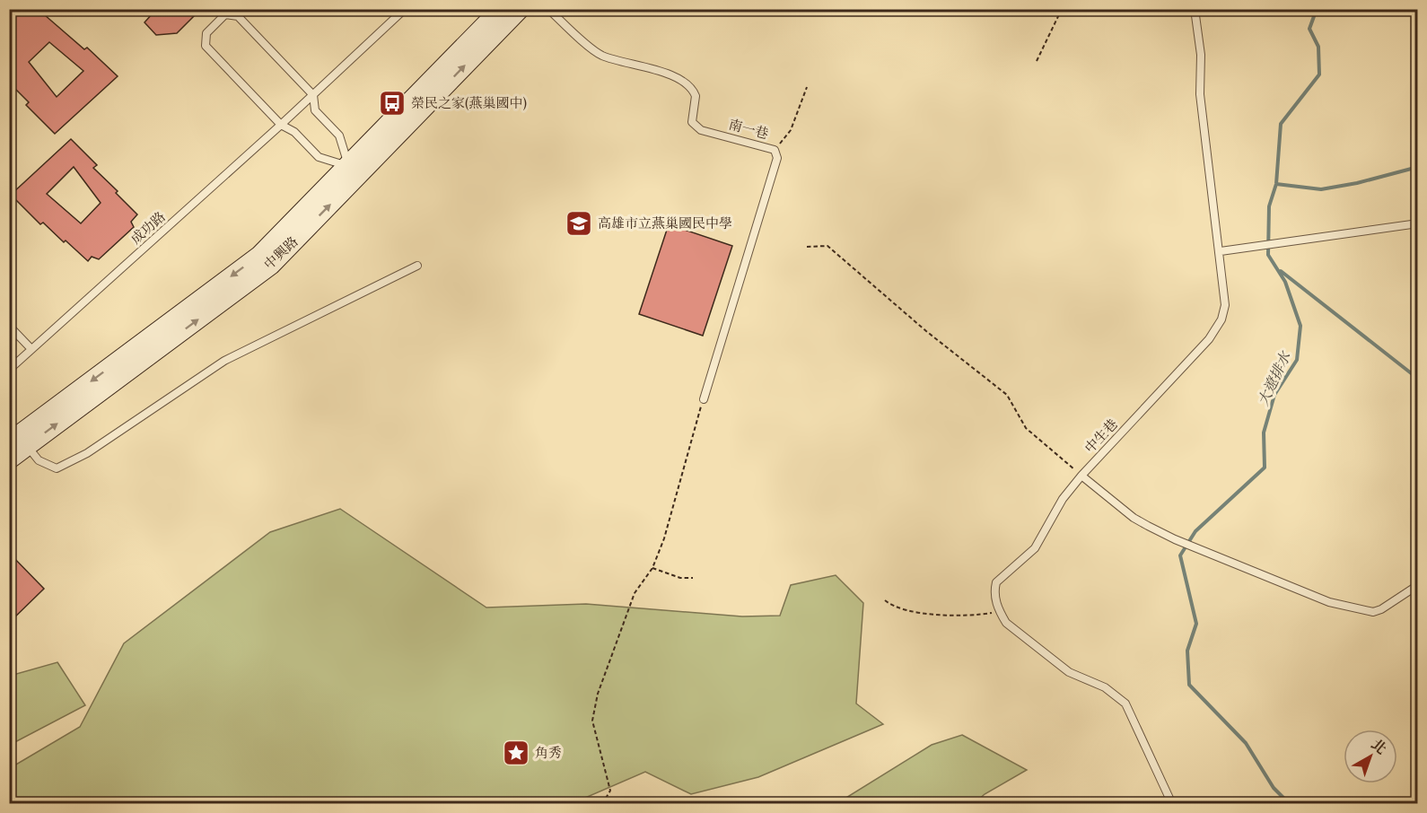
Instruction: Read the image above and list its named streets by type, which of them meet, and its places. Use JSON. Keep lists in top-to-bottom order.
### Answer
{
  "streets": {
    "main road": ["中興路"],
    "lane": ["南一巷", "成功路", "中生巷"]
  },
  "water": ["大遼排水"],
  "places": {
    "bus stop": ["榮民之家(燕巢國中)"],
    "school or university": ["高雄市立燕巢國民中學"],
    "place": ["角秀"]
  },
  "north": "top right"
}
